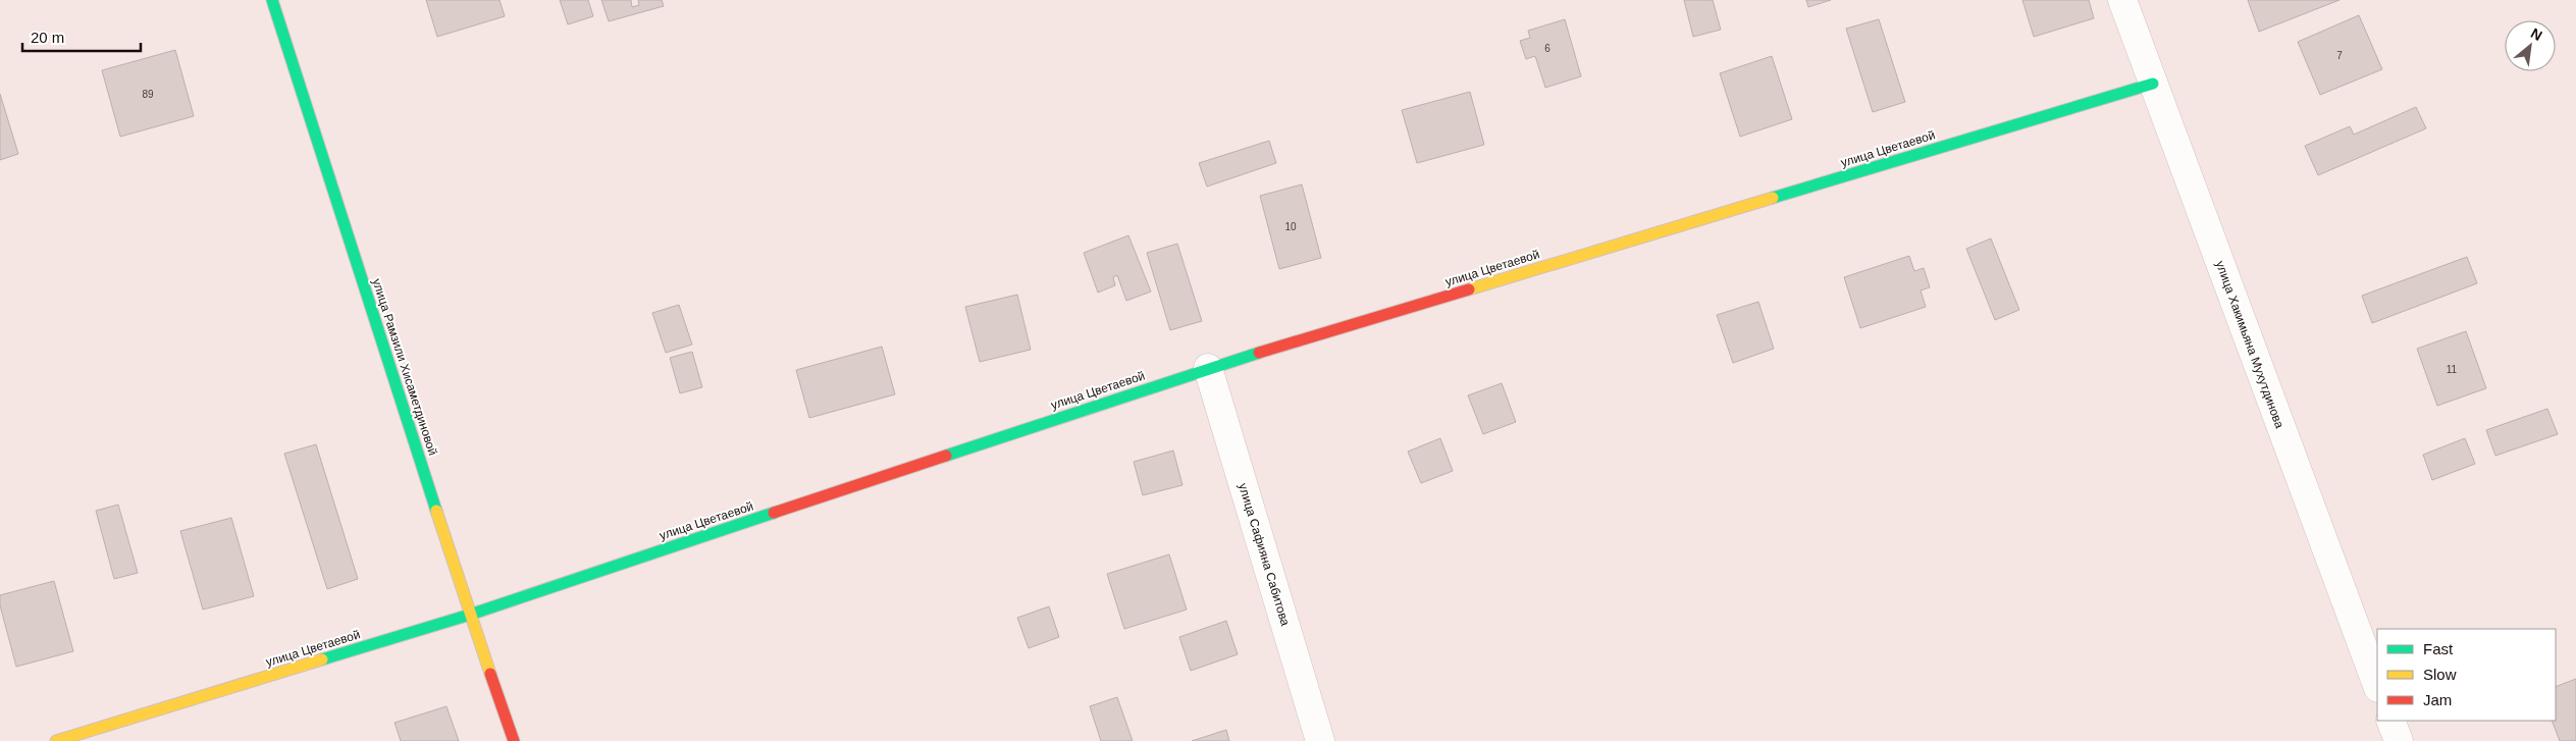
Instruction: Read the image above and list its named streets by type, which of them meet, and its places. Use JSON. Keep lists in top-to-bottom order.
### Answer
{
  "streets": {
    "street": [
      "улица Цветаевой",
      "улица Хакимьяна Мухутдинова",
      "улица Рамзили Хисаметдиновой",
      "улица Сафияна Сабитова"
    ]
  },
  "crossings": [
    ["улица Цветаевой", "улица Хакимьяна Мухутдинова"],
    ["улица Цветаевой", "улица Рамзили Хисаметдиновой"],
    ["улица Цветаевой", "улица Сафияна Сабитова"]
  ],
  "house_numbers": [
    "6",
    "7",
    "89",
    "10",
    "11"
  ],
  "legend": ["Fast", "Slow", "Jam"],
  "scale_bar": "20 m",
  "north": "top right"
}
